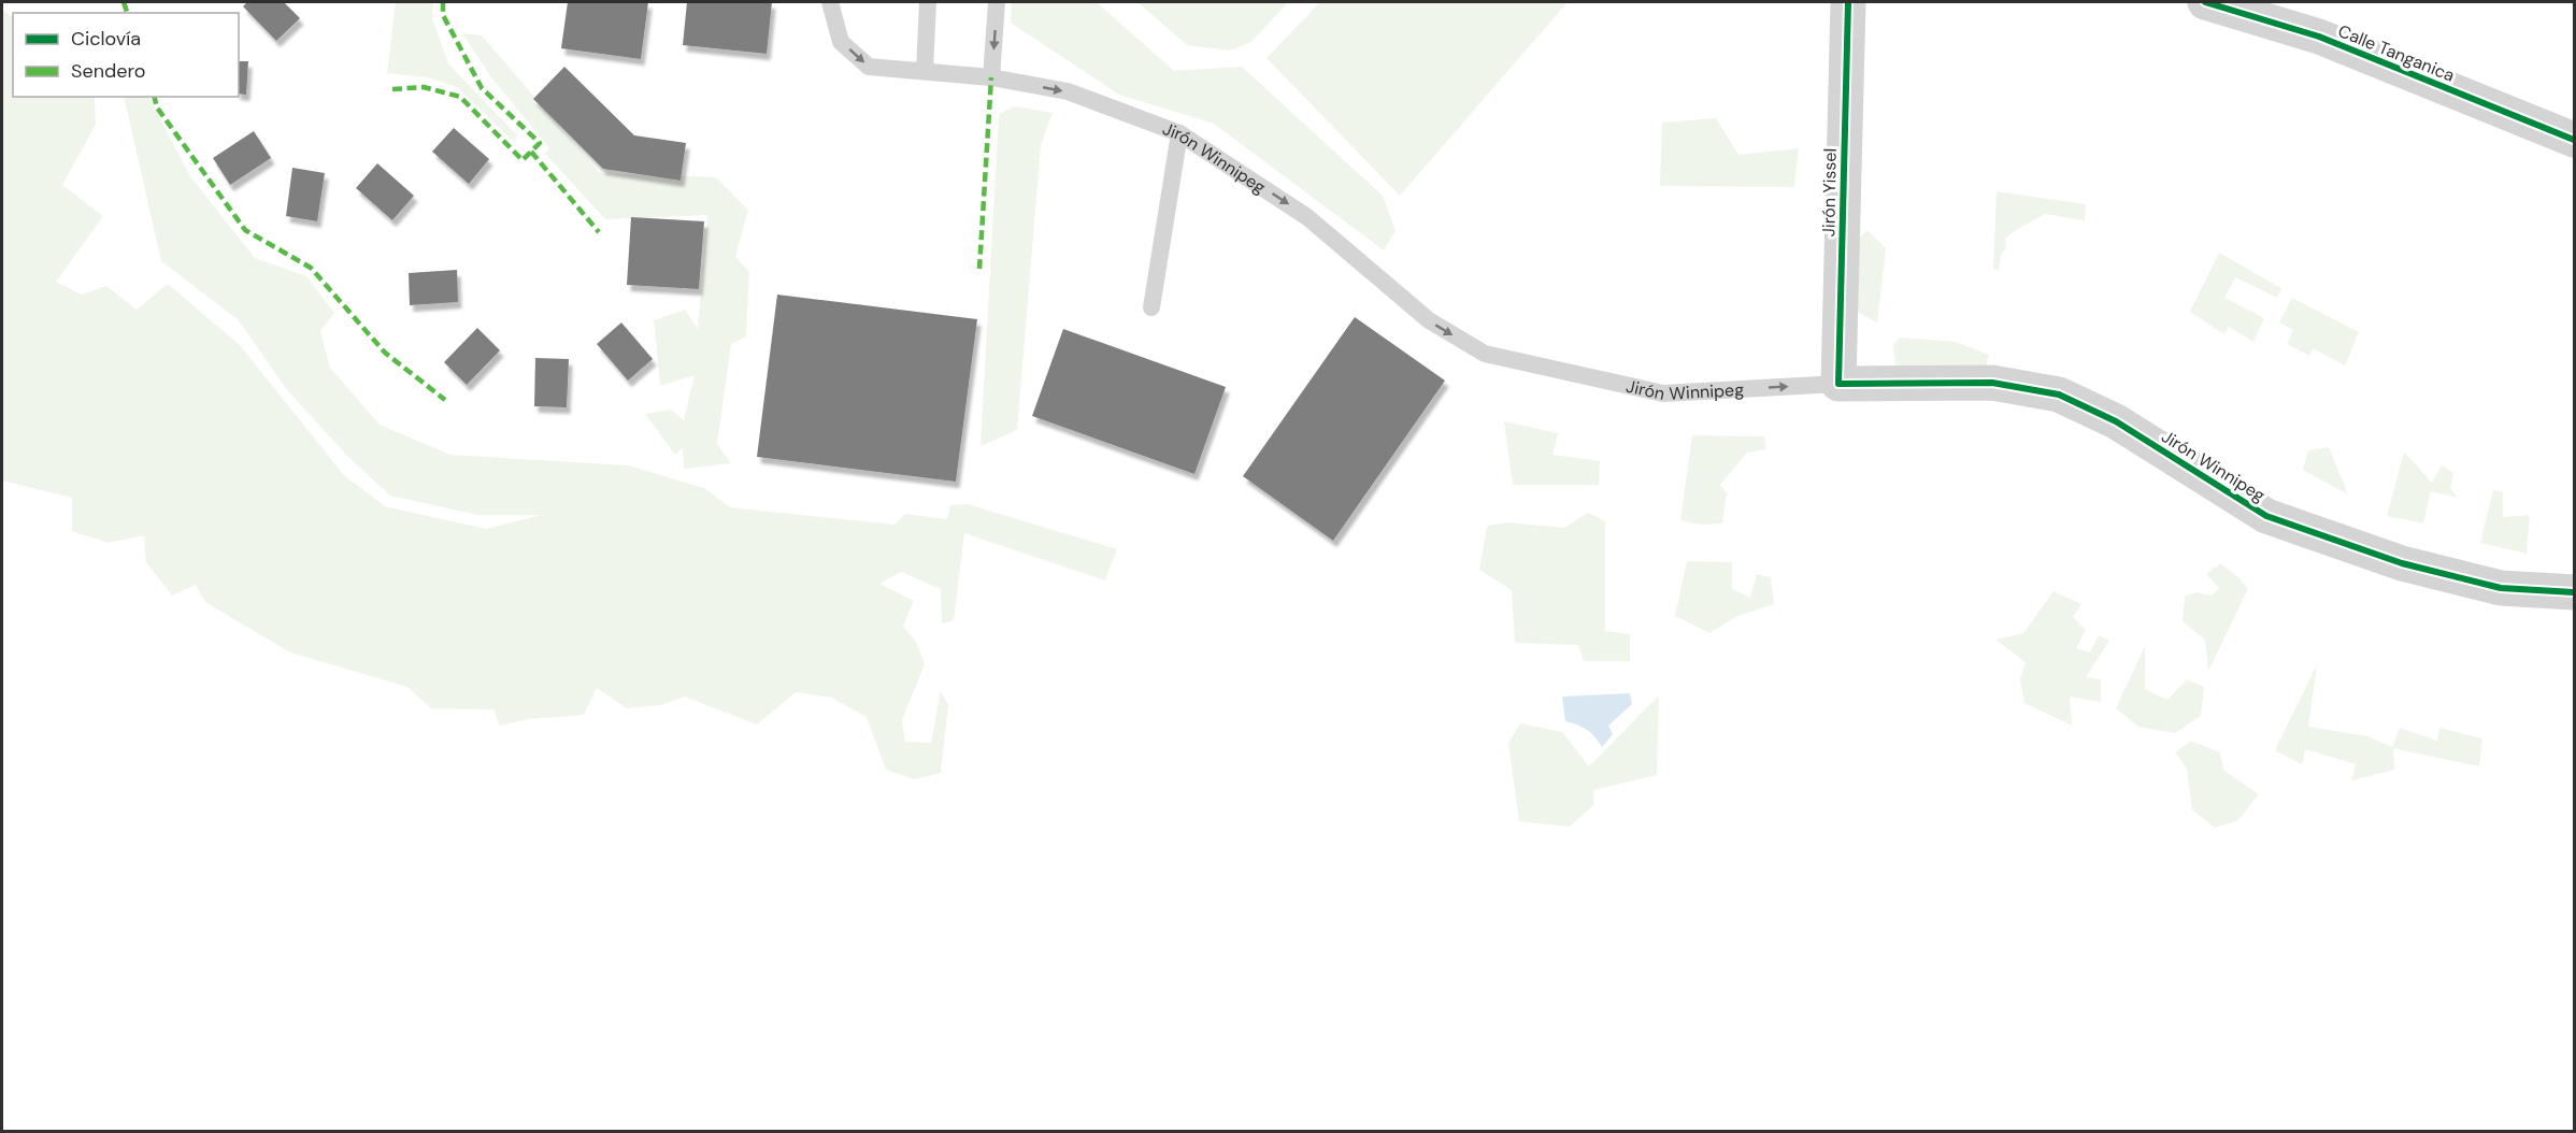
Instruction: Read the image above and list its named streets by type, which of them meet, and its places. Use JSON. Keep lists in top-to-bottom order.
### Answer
{
  "streets": {
    "street": ["Calle Tanganica", "Jirón Winnipeg", "Jirón Yissel"]
  },
  "crossings": [
    ["Jirón Winnipeg", "Jirón Yissel"]
  ],
  "one_way": ["Jirón Winnipeg"],
  "legend": ["Ciclovía", "Sendero"]
}
